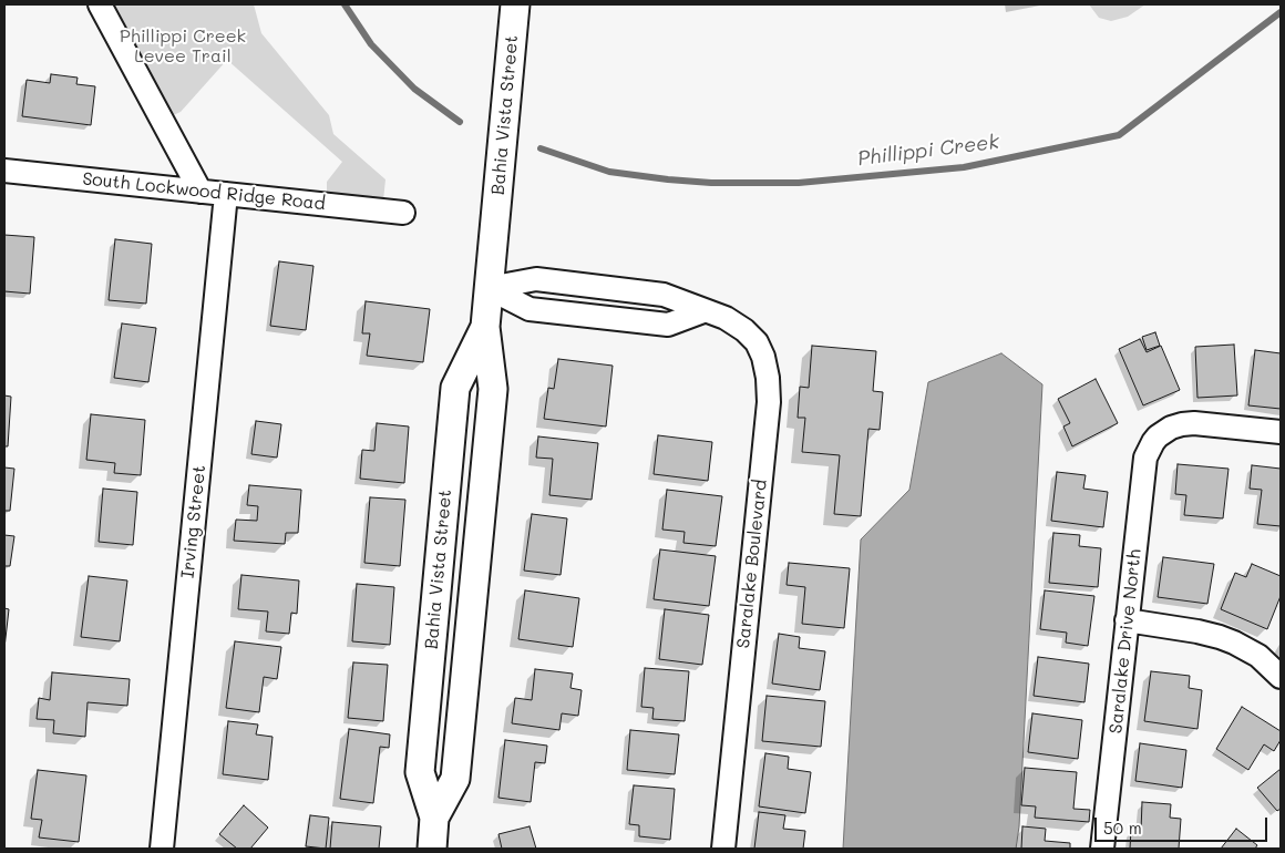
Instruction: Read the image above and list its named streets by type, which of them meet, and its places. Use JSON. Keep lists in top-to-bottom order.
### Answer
{
  "streets": {
    "street": [
      "Bahia Vista Street",
      "South Lockwood Ridge Road",
      "Irving Street",
      "Saralake Boulevard",
      "Saralake Drive North"
    ]
  },
  "crossings": [
    ["Bahia Vista Street", "Saralake Boulevard"],
    ["South Lockwood Ridge Road", "Irving Street"]
  ],
  "water": ["Phillippi Creek"],
  "parks": ["Phillippi Creek Levee Trail"],
  "scale_bar": "50 m"
}
